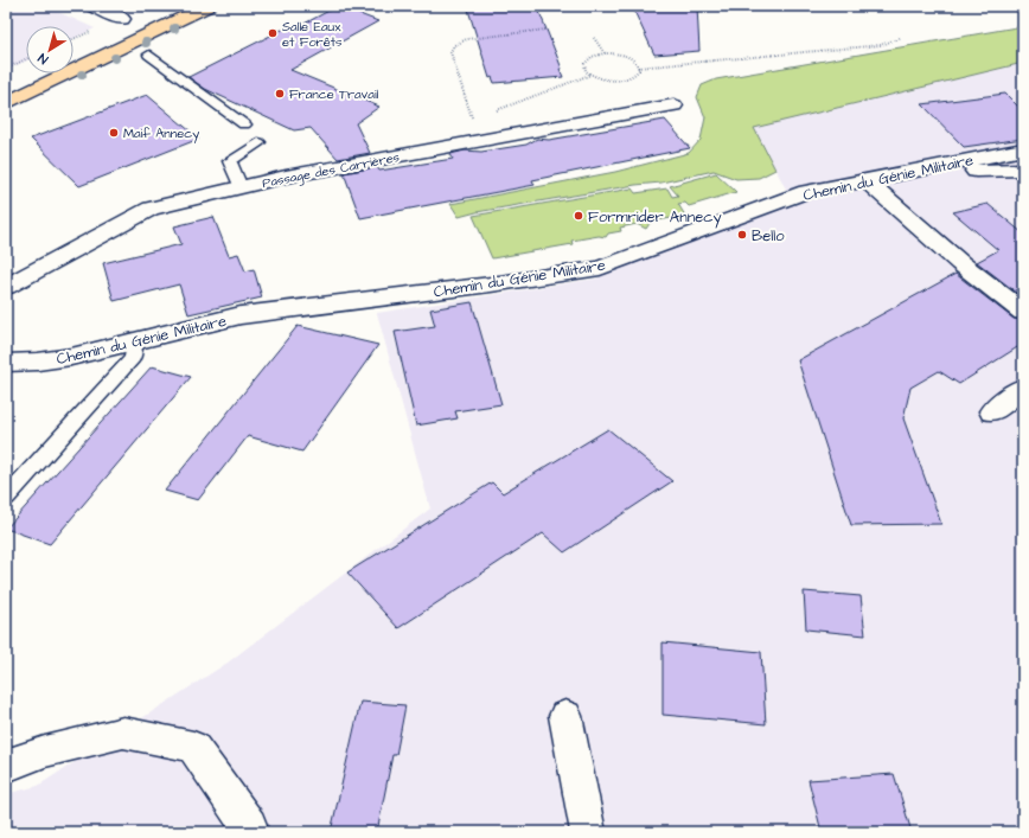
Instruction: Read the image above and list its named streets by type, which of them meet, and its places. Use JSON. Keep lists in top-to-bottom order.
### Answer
{
  "streets": {
    "street": ["Passage des Carrières", "Chemin du Génie Militaire"]
  },
  "places": [
    "Salle Eaux et Forêts",
    "France Travail",
    "Maif Annecy",
    "Formrider Annecy",
    "Bello"
  ],
  "north": "bottom left"
}
